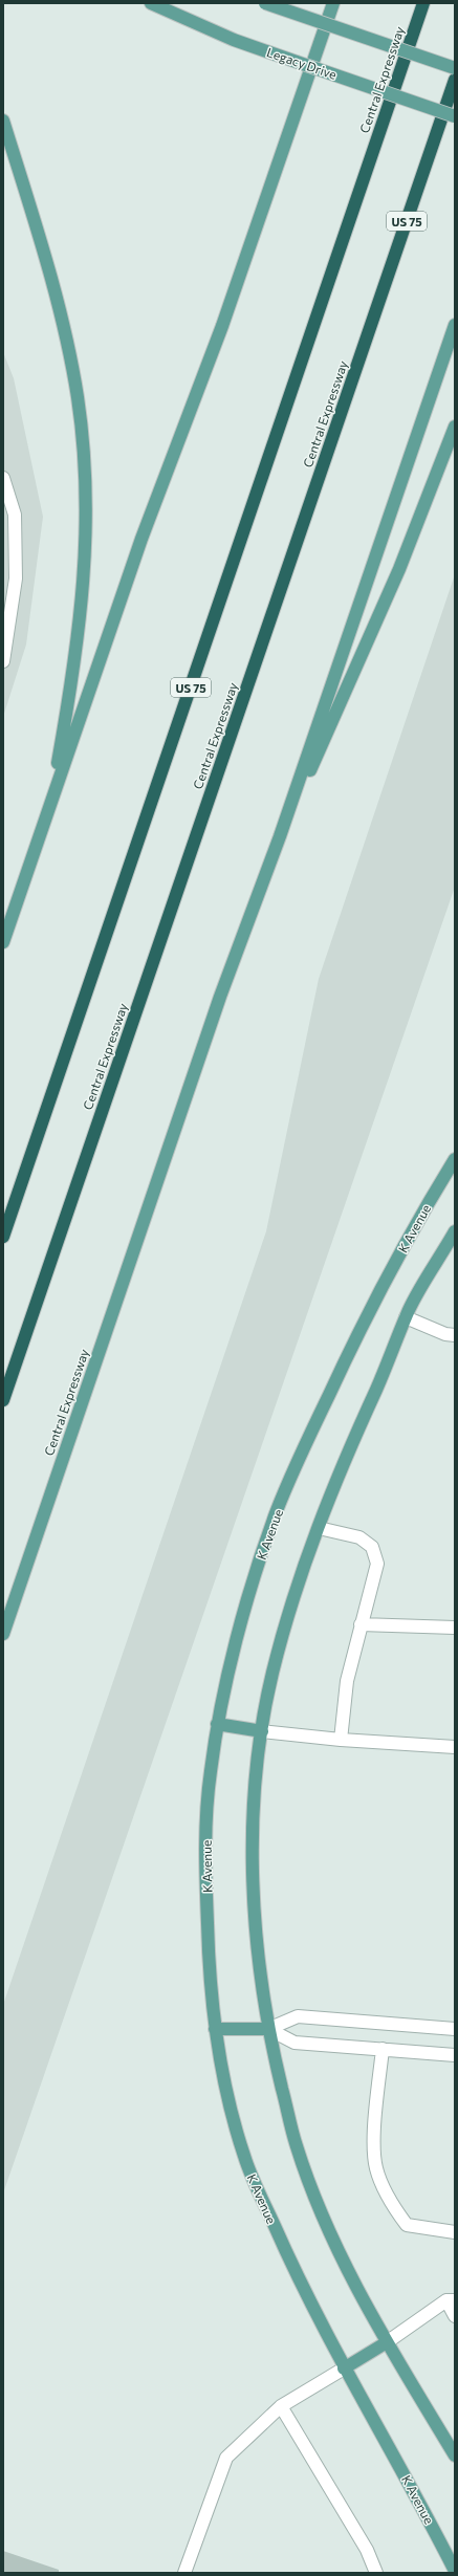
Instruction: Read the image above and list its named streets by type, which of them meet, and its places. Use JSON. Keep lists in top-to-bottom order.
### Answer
{
  "streets": {
    "highway": ["Central Expressway", "US 75"],
    "main road": ["Legacy Drive", "K Avenue"]
  }
}
